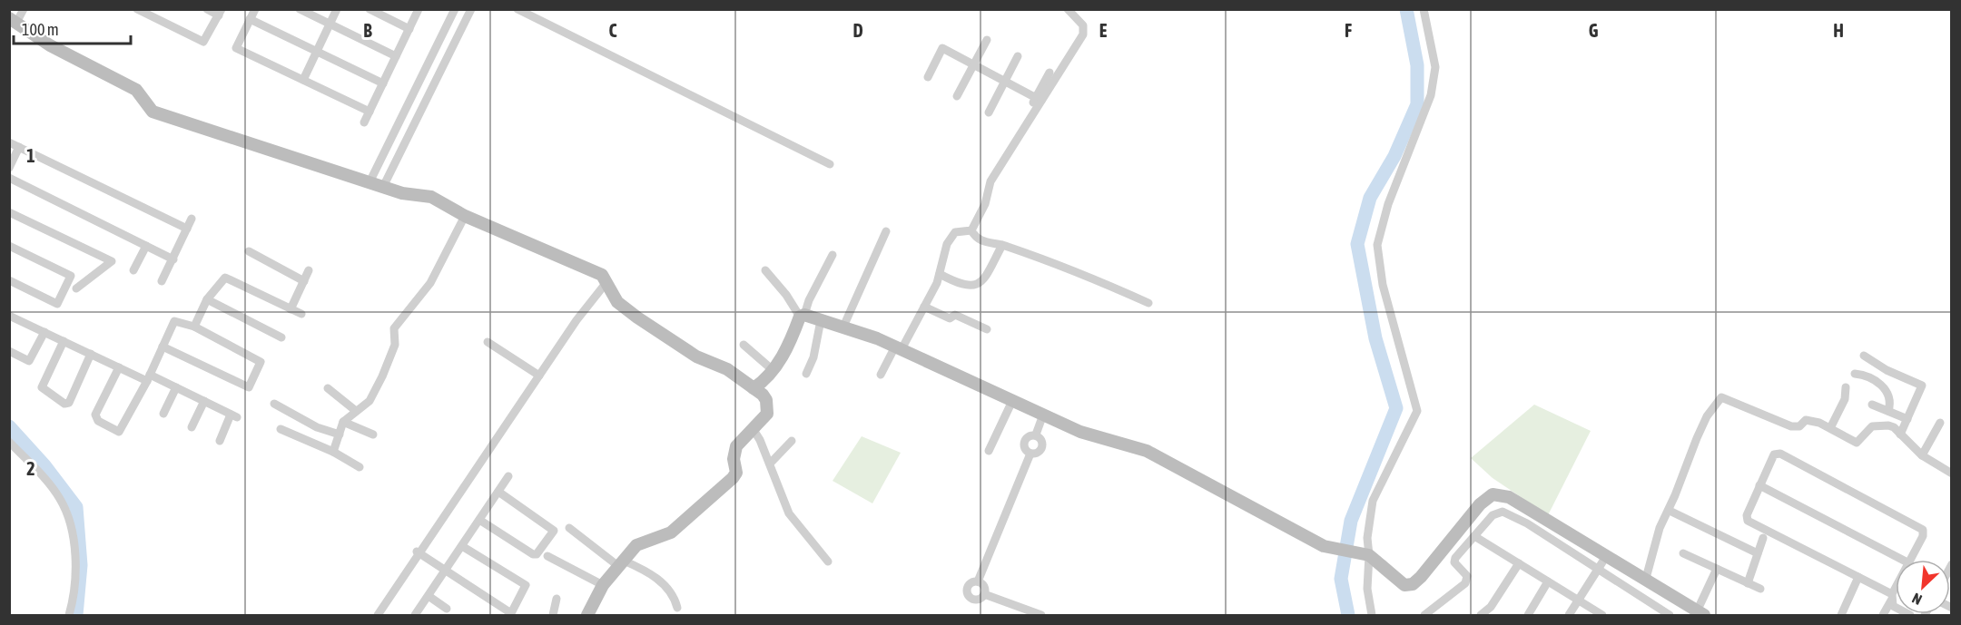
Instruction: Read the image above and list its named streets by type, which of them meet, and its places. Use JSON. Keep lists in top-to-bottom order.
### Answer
{
  "scale_bar": "100 m",
  "north": "bottom left",
  "grid": {
    "columns": [
      "B",
      "C",
      "D",
      "E",
      "F",
      "G",
      "H"
    ],
    "rows": ["1", "2"]
  }
}
